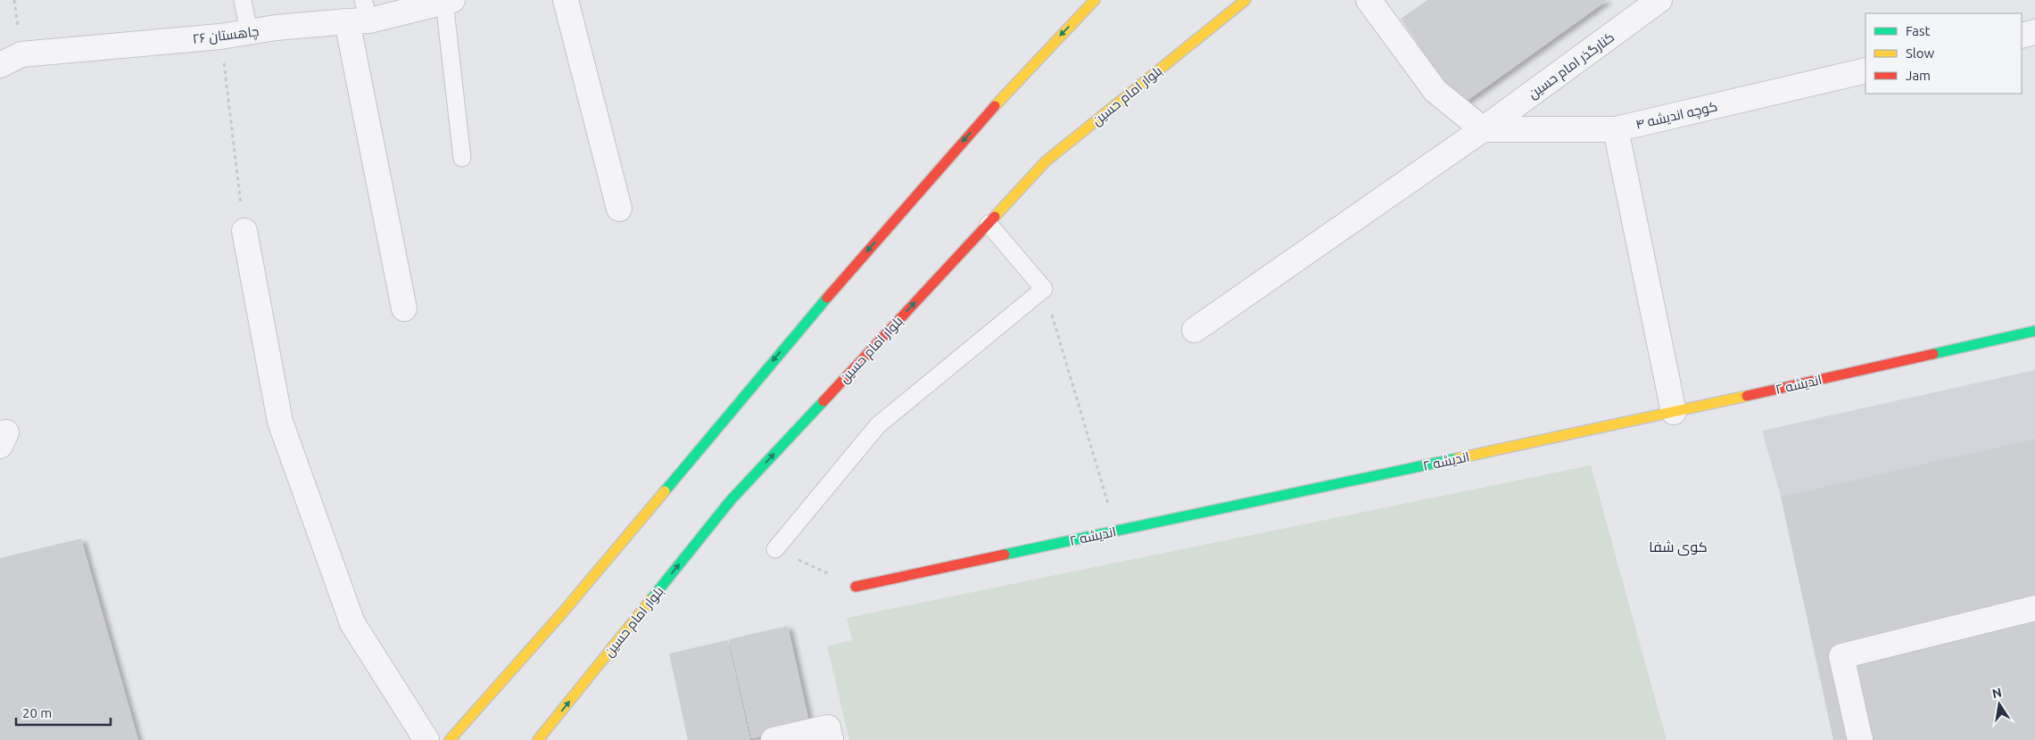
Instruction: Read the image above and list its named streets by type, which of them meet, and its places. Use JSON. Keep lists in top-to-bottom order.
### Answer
{
  "streets": {
    "main road": ["بلوار امام حسین", "اندیشه ۲"],
    "street": ["چاهستان ۲۶", "کنارگذر امام حسین", "کوچه اندیشه ۴"]
  },
  "crossings": [
    ["کنارگذر امام حسین", "کوچه اندیشه ۴"]
  ],
  "districts": ["کوی شفا"],
  "legend": ["Fast", "Slow", "Jam"],
  "scale_bar": "20 m",
  "north": "top"
}
